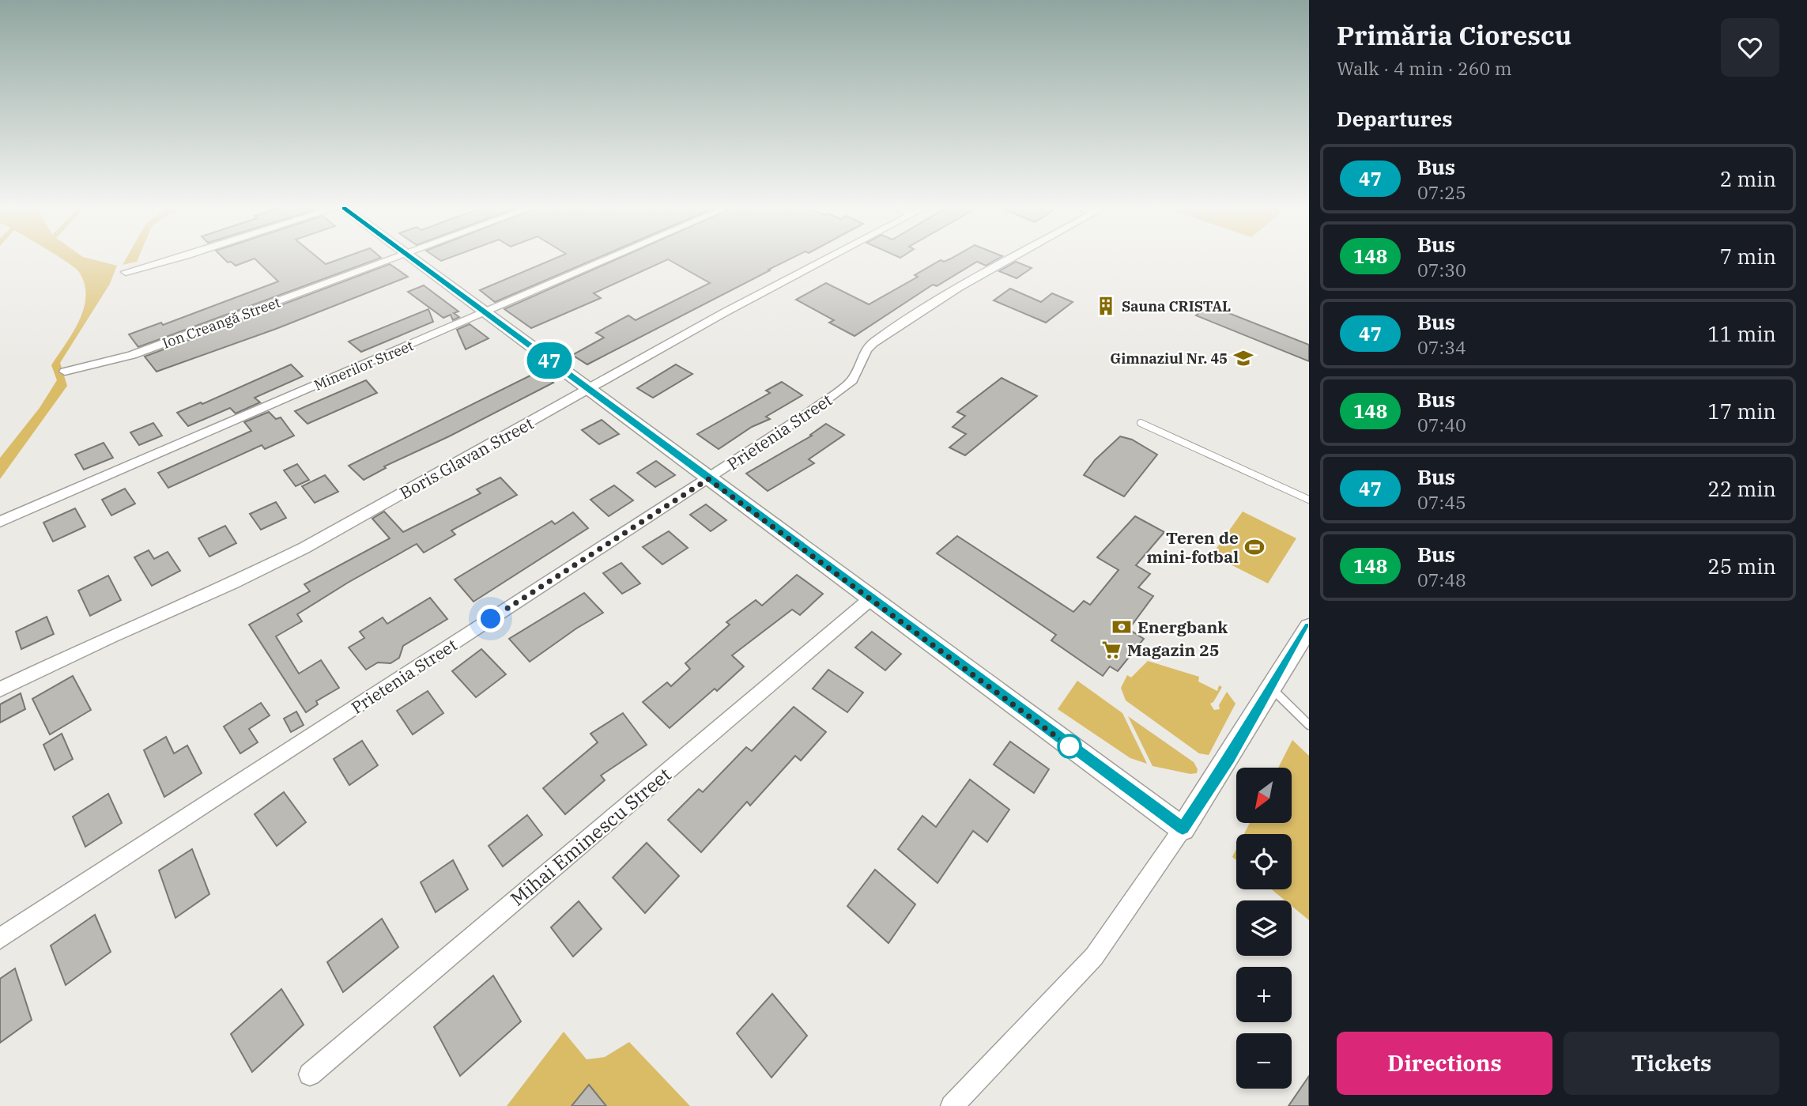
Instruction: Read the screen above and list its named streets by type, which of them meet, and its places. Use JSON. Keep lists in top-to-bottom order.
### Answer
{
  "streets": {
    "street": [
      "Ion Creangă Street",
      "Minerilor Street",
      "Prietenia Street",
      "Boris Glavan Street",
      "Mihai Eminescu Street"
    ]
  },
  "places": {
    "building": ["Sauna CRISTAL"],
    "school or university": ["Gimnaziul Nr. 45"],
    "sports": ["Teren de mini-fotbal"],
    "bank": ["Energbank"],
    "supermarket": ["Magazin 25"]
  },
  "lines": ["bus line 47"],
  "north": "bottom left",
  "page": {
    "on_map": "47",
    "heading": [
      ["Primăria Ciorescu", "Walk · 4 min · 260 m"],
      "Departures"
    ],
    "list": [
      {
        "mark": "47",
        "name": "Bus",
        "note": "07:25",
        "value": "2 min"
      },
      {
        "mark": "148",
        "name": "Bus",
        "note": "07:30",
        "value": "7 min"
      },
      {
        "mark": "47",
        "name": "Bus",
        "note": "07:34",
        "value": "11 min"
      },
      {
        "mark": "148",
        "name": "Bus",
        "note": "07:40",
        "value": "17 min"
      },
      {
        "mark": "47",
        "name": "Bus",
        "note": "07:45",
        "value": "22 min"
      },
      {
        "mark": "148",
        "name": "Bus",
        "note": "07:48",
        "value": "25 min"
      }
    ],
    "map_buttons": ["+", "−"],
    "buttons": ["Directions", "Tickets"]
  }
}
